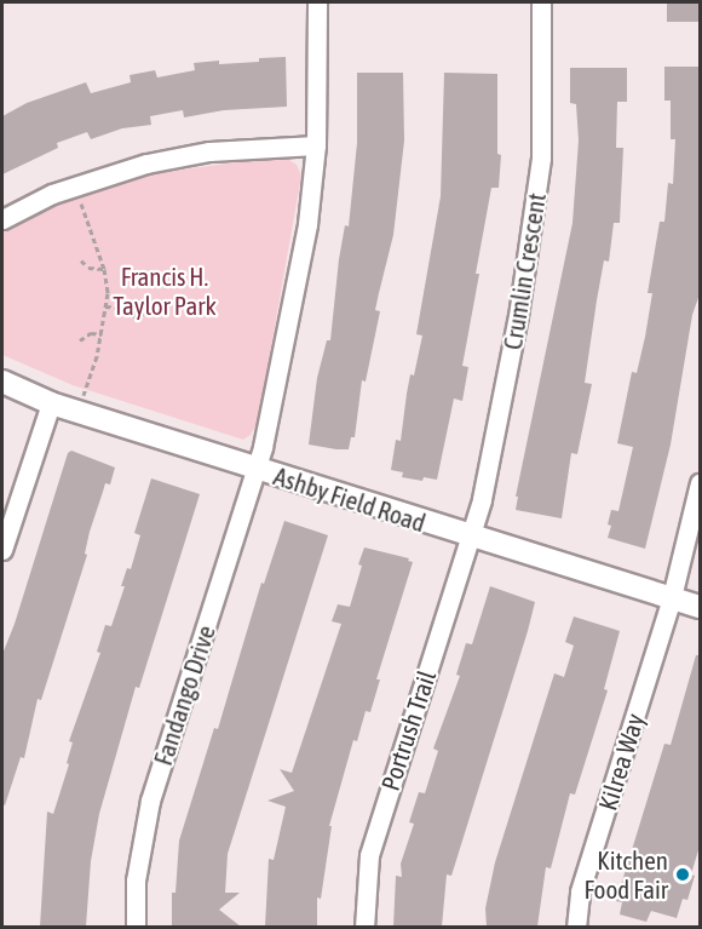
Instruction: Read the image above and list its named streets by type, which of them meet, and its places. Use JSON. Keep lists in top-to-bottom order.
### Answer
{
  "streets": {
    "street": [
      "Crumlin Crescent",
      "Ashby Field Road",
      "Fandango Drive",
      "Portrush Trail",
      "Kilrea Way"
    ]
  },
  "crossings": [
    ["Crumlin Crescent", "Ashby Field Road"],
    ["Crumlin Crescent", "Portrush Trail"],
    ["Ashby Field Road", "Fandango Drive"],
    ["Ashby Field Road", "Portrush Trail"],
    ["Ashby Field Road", "Kilrea Way"]
  ],
  "parks": ["Francis H. Taylor Park"],
  "places": ["Kitchen Food Fair"]
}
